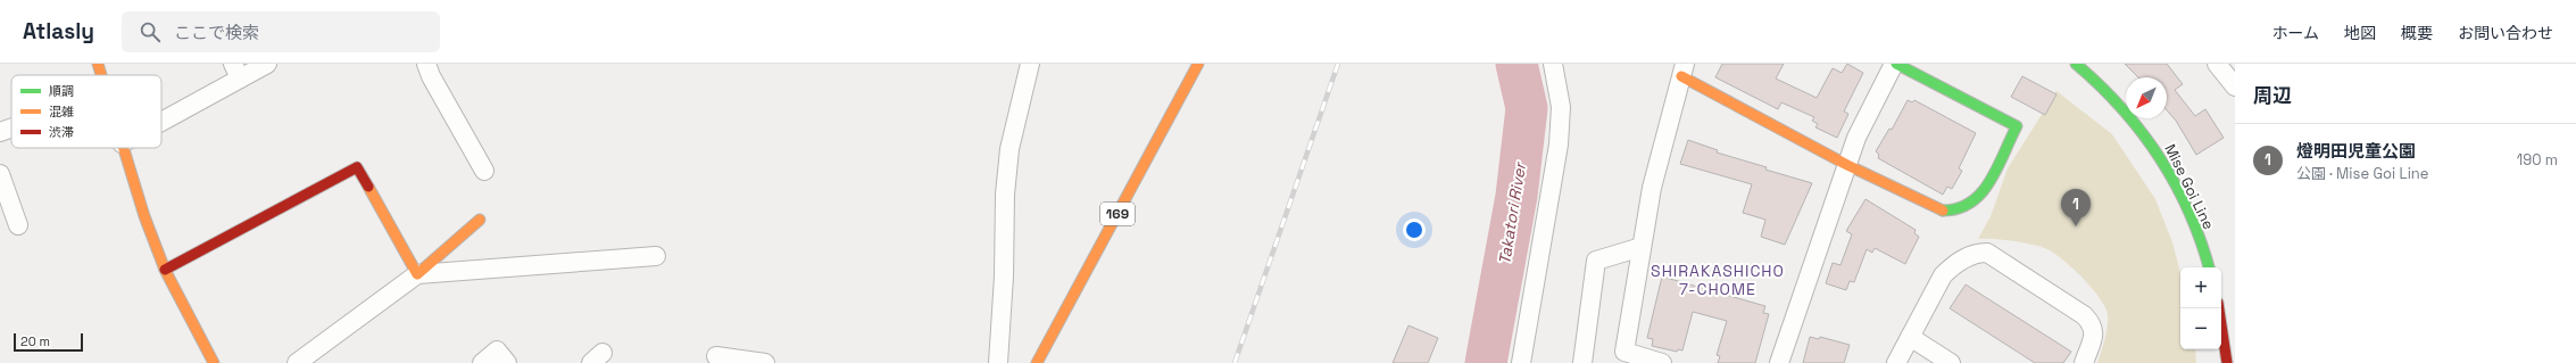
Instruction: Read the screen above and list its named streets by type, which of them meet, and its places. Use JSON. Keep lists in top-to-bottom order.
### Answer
{
  "streets": {
    "main road": ["Mise Goi Line", "169"]
  },
  "districts": ["SHIRAKASHICHO 7-CHOME"],
  "water": ["Takatori River"],
  "legend": ["順調", "混雑", "渋滞"],
  "scale_bar": "20 m",
  "north": "bottom left",
  "page": {
    "header": "Atlasly",
    "search": "ここで検索",
    "nav": [
      "ホーム",
      "地図",
      "概要",
      "お問い合わせ"
    ],
    "heading": "周辺",
    "list": [
      {
        "mark": "1",
        "name": "燈明田児童公園",
        "note": "公園 · Mise Goi Line",
        "value": "190 m"
      }
    ],
    "pins": "1",
    "map_buttons": ["+", "−"],
    "scale": "20 m"
  }
}
